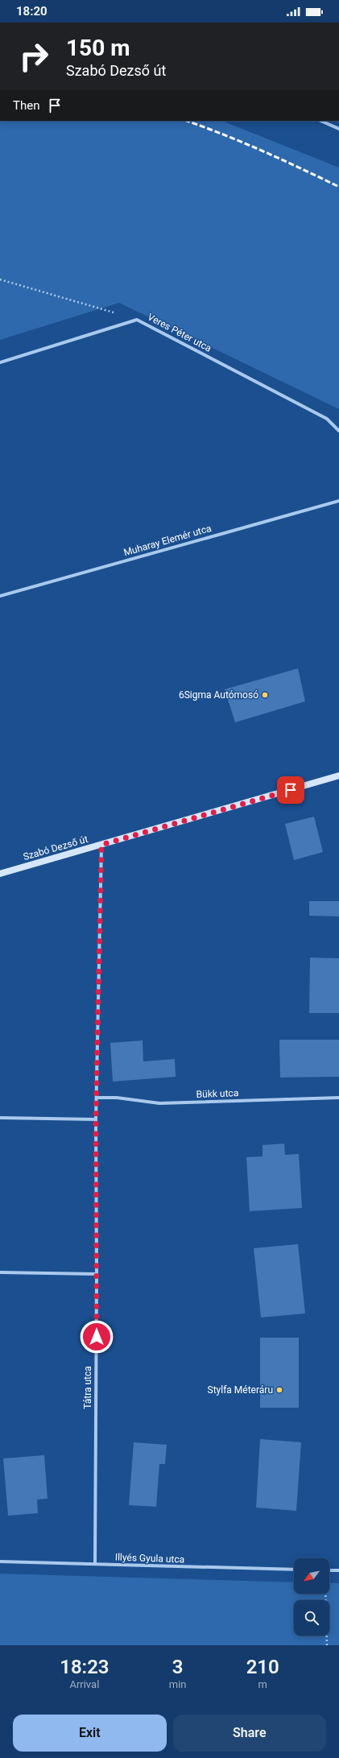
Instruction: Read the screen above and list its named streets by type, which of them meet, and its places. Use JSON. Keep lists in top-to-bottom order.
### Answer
{
  "streets": {
    "main road": ["Szabó Dezső út"],
    "street": [
      "Veres Péter utca",
      "Muharay Elemér utca",
      "Bükk utca",
      "Tátra utca",
      "Illyés Gyula utca"
    ]
  },
  "crossings": [
    ["Szabó Dezső út", "Tátra utca"],
    ["Bükk utca", "Tátra utca"],
    ["Tátra utca", "Illyés Gyula utca"]
  ],
  "places": ["6Sigma Autómosó", "Stylfa Méteráru"],
  "north": "bottom left",
  "page": {
    "status": "18:20",
    "turn": ["150 m", "Szabó Dezső út"],
    "then": "Then",
    "eta": [
      "18:23",
      "Arrival",
      "3",
      "min",
      "210",
      "m"
    ],
    "buttons": ["Exit", "Share"]
  }
}
